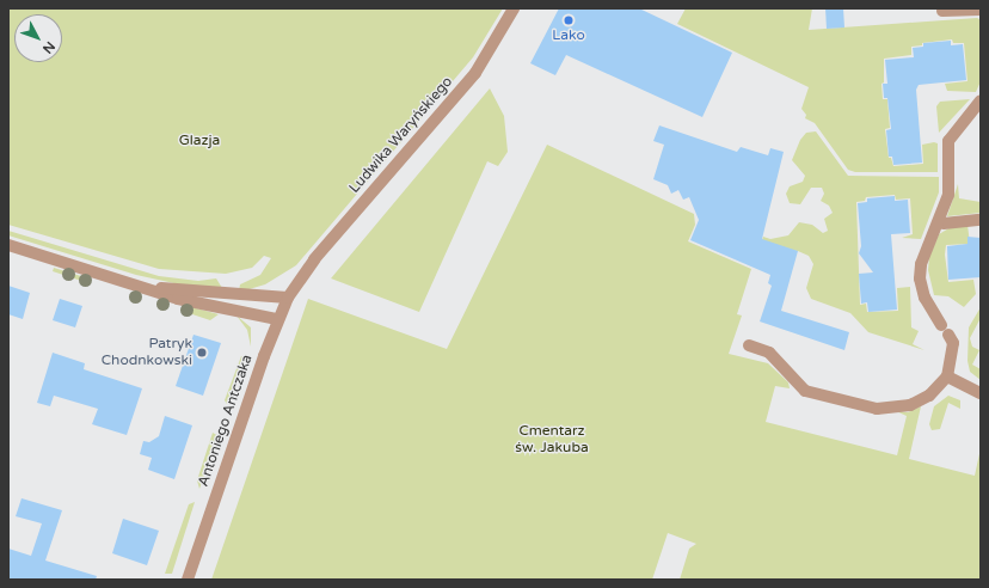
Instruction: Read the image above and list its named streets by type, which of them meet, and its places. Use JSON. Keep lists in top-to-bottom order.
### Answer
{
  "streets": {
    "street": ["Ludwika Waryńskiego", "Antoniego Antczaka"]
  },
  "crossings": [
    ["Ludwika Waryńskiego", "Antoniego Antczaka"]
  ],
  "parks": ["Glazja", "Cmentarz św. Jakuba"],
  "places": ["Lako", "Patryk Chodnkowski"],
  "north": "bottom right"
}
